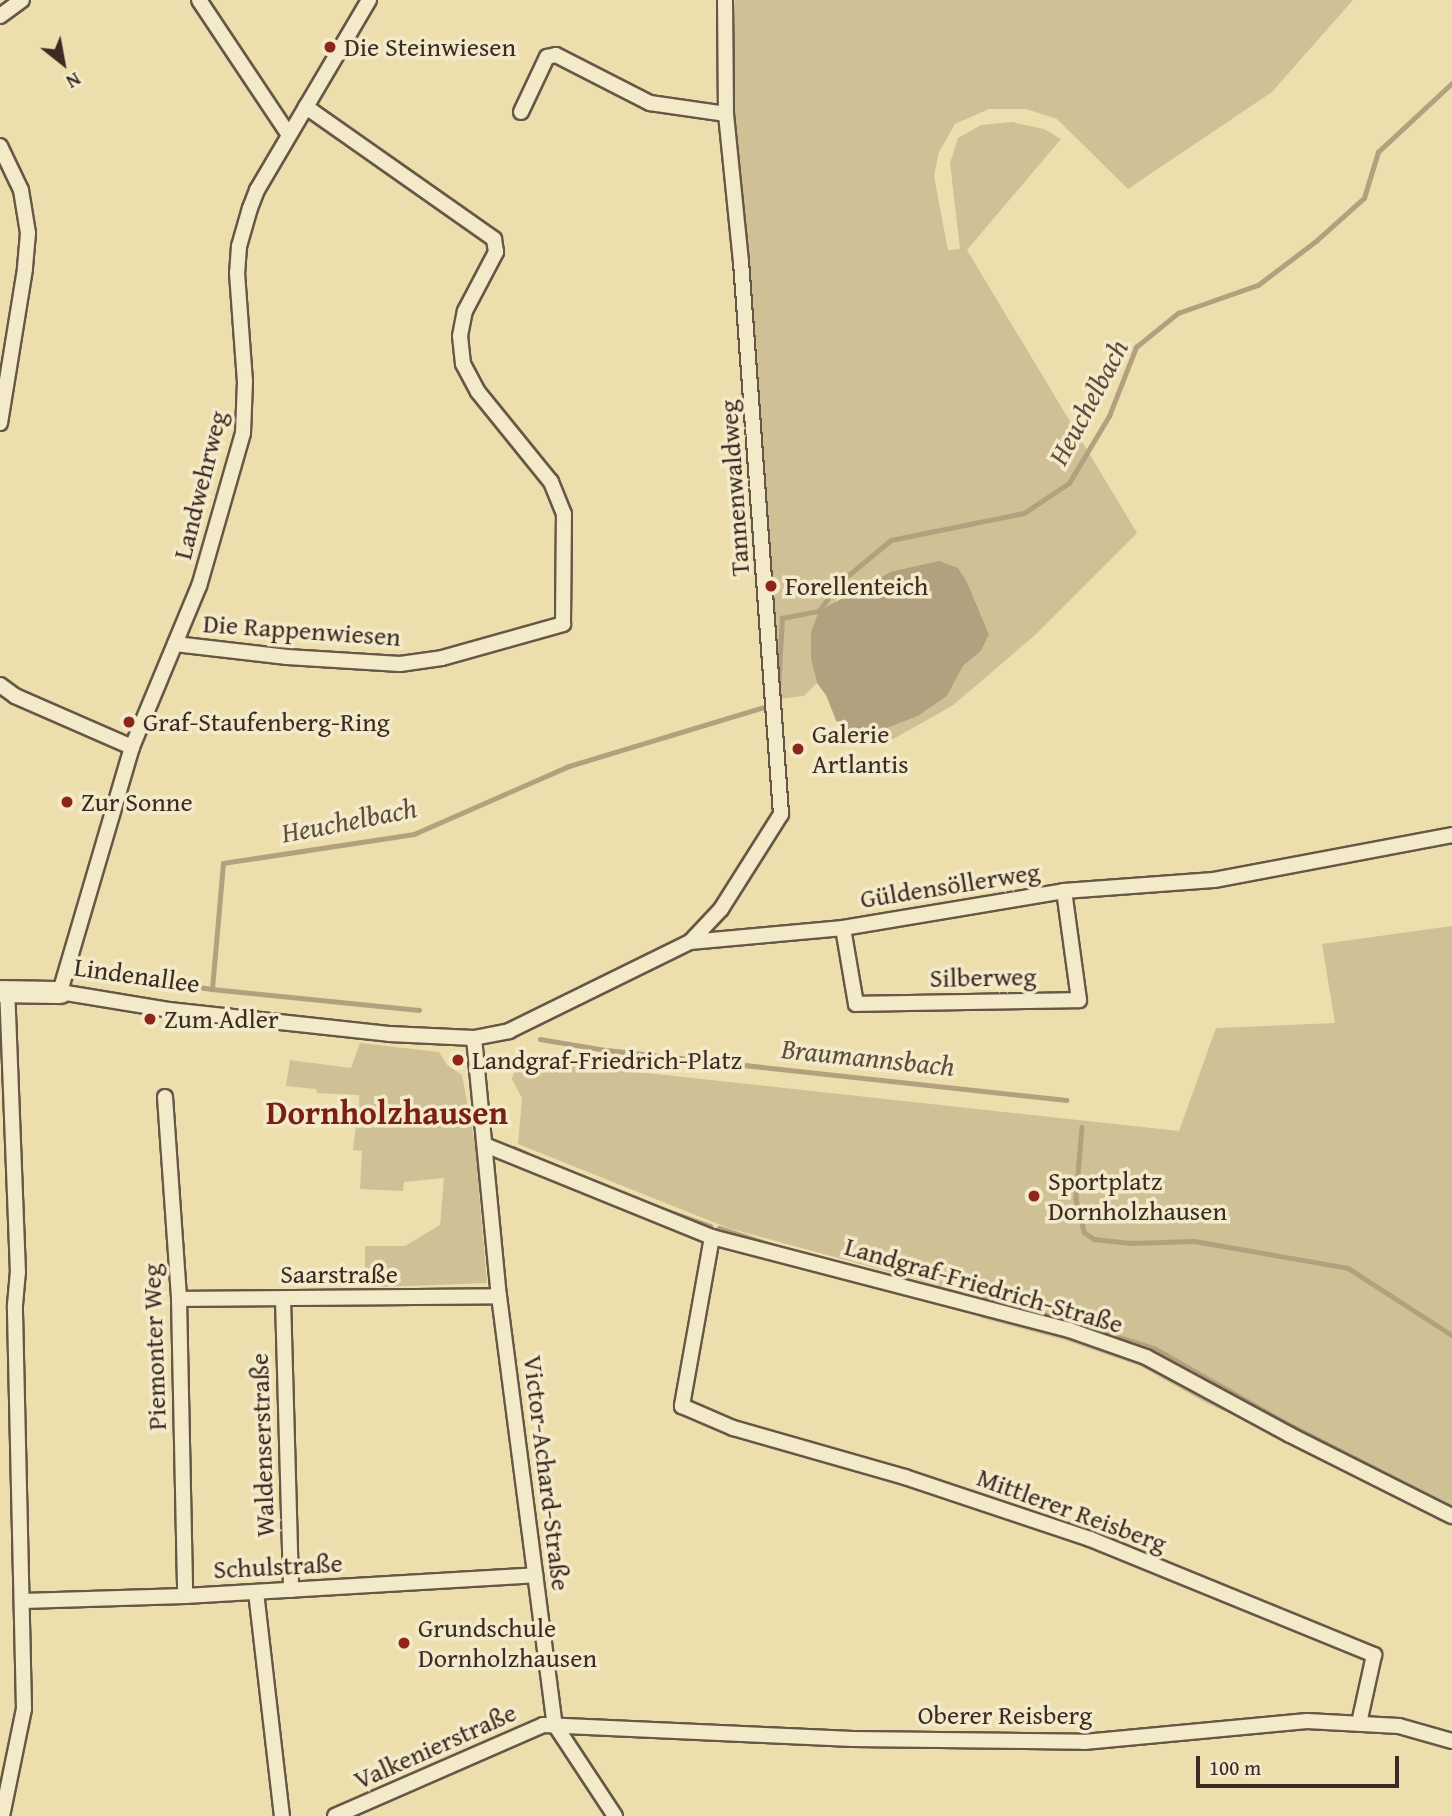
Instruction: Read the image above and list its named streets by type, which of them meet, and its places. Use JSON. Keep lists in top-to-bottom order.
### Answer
{
  "streets": {
    "street": [
      "Landwehrweg",
      "Tannenwaldweg",
      "Die Rappenwiesen",
      "Güldensöllerweg",
      "Lindenallee",
      "Silberweg",
      "Saarstraße",
      "Landgraf-Friedrich-Straße",
      "Piemonter Weg",
      "Waldenserstraße",
      "Victor-Achard-Straße",
      "Mittlerer Reisberg",
      "Schulstraße",
      "Oberer Reisberg",
      "Valkenierstraße"
    ]
  },
  "crossings": [
    ["Landwehrweg", "Die Rappenwiesen"],
    ["Landwehrweg", "Lindenallee"],
    ["Tannenwaldweg", "Güldensöllerweg"],
    ["Güldensöllerweg", "Lindenallee"],
    ["Güldensöllerweg", "Silberweg"],
    ["Güldensöllerweg", "Victor-Achard-Straße"],
    ["Lindenallee", "Victor-Achard-Straße"],
    ["Saarstraße", "Piemonter Weg"],
    ["Saarstraße", "Waldenserstraße"],
    ["Saarstraße", "Victor-Achard-Straße"],
    ["Landgraf-Friedrich-Straße", "Victor-Achard-Straße"],
    ["Landgraf-Friedrich-Straße", "Mittlerer Reisberg"],
    ["Piemonter Weg", "Schulstraße"],
    ["Waldenserstraße", "Schulstraße"],
    ["Victor-Achard-Straße", "Schulstraße"],
    ["Victor-Achard-Straße", "Oberer Reisberg"],
    ["Victor-Achard-Straße", "Valkenierstraße"],
    ["Mittlerer Reisberg", "Oberer Reisberg"],
    ["Oberer Reisberg", "Valkenierstraße"]
  ],
  "districts": ["Dornholzhausen"],
  "water": ["Heuchelbach", "Braumannsbach"],
  "places": [
    "Die Steinwiesen",
    "Forellenteich",
    "Graf-Staufenberg-Ring",
    "Galerie Artlantis",
    "Zur Sonne",
    "Zum Adler",
    "Landgraf-Friedrich-Platz",
    "Sportplatz Dornholzhausen",
    "Grundschule Dornholzhausen"
  ],
  "scale_bar": "100 m",
  "north": "bottom right"
}
